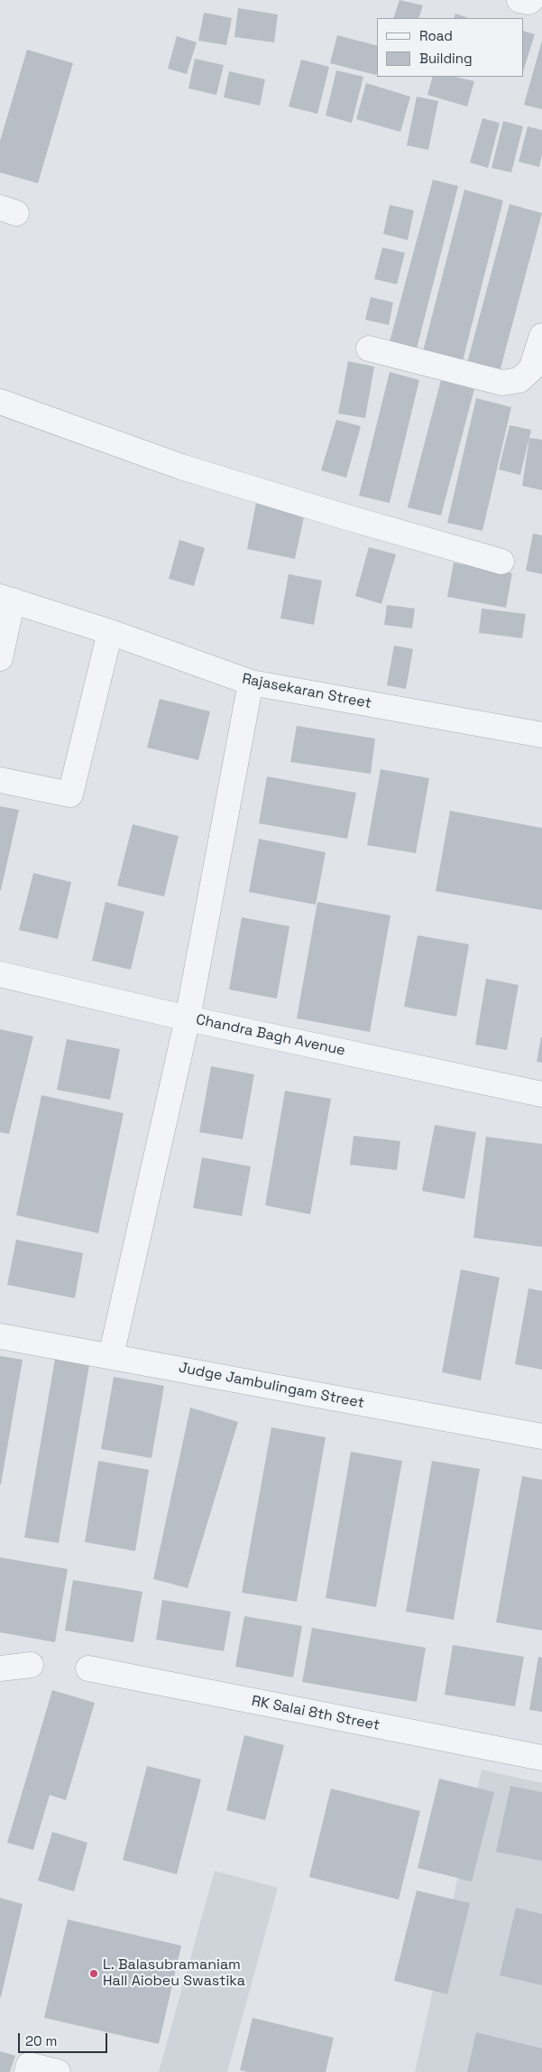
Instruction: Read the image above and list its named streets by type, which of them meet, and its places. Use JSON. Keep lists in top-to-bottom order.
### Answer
{
  "streets": {
    "street": [
      "Rajasekaran Street",
      "Chandra Bagh Avenue",
      "Judge Jambulingam Street",
      "RK Salai 8th Street"
    ]
  },
  "places": ["L. Balasubramaniam Hall Aiobeu Swastika"],
  "legend": ["Road", "Building"],
  "scale_bar": "20 m"
}
